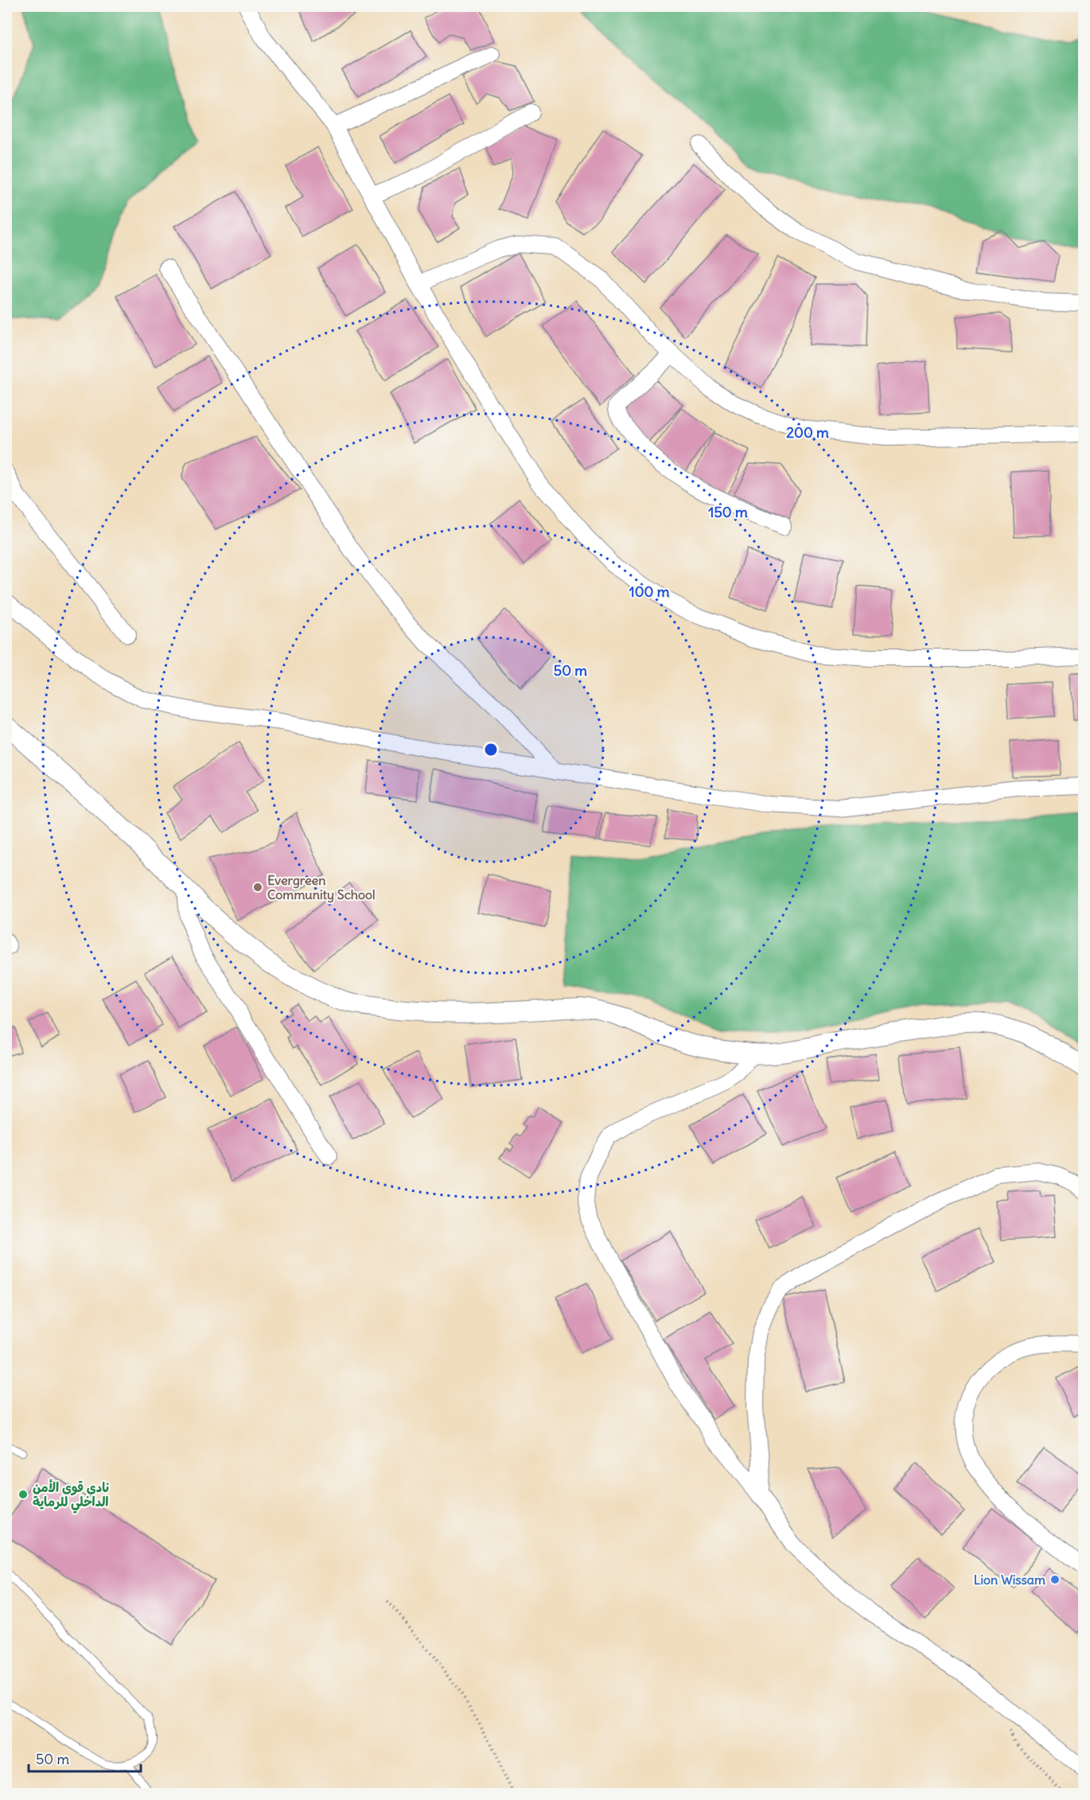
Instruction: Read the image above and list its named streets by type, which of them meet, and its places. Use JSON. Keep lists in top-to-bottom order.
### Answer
{
  "places": ["Evergreen Community School", "نادي قوى الأمن الداخلي للرماية", "Lion Wissam"],
  "scale_bar": "50 m",
  "rings": [
    "200 m",
    "150 m",
    "100 m",
    "50 m"
  ]
}
